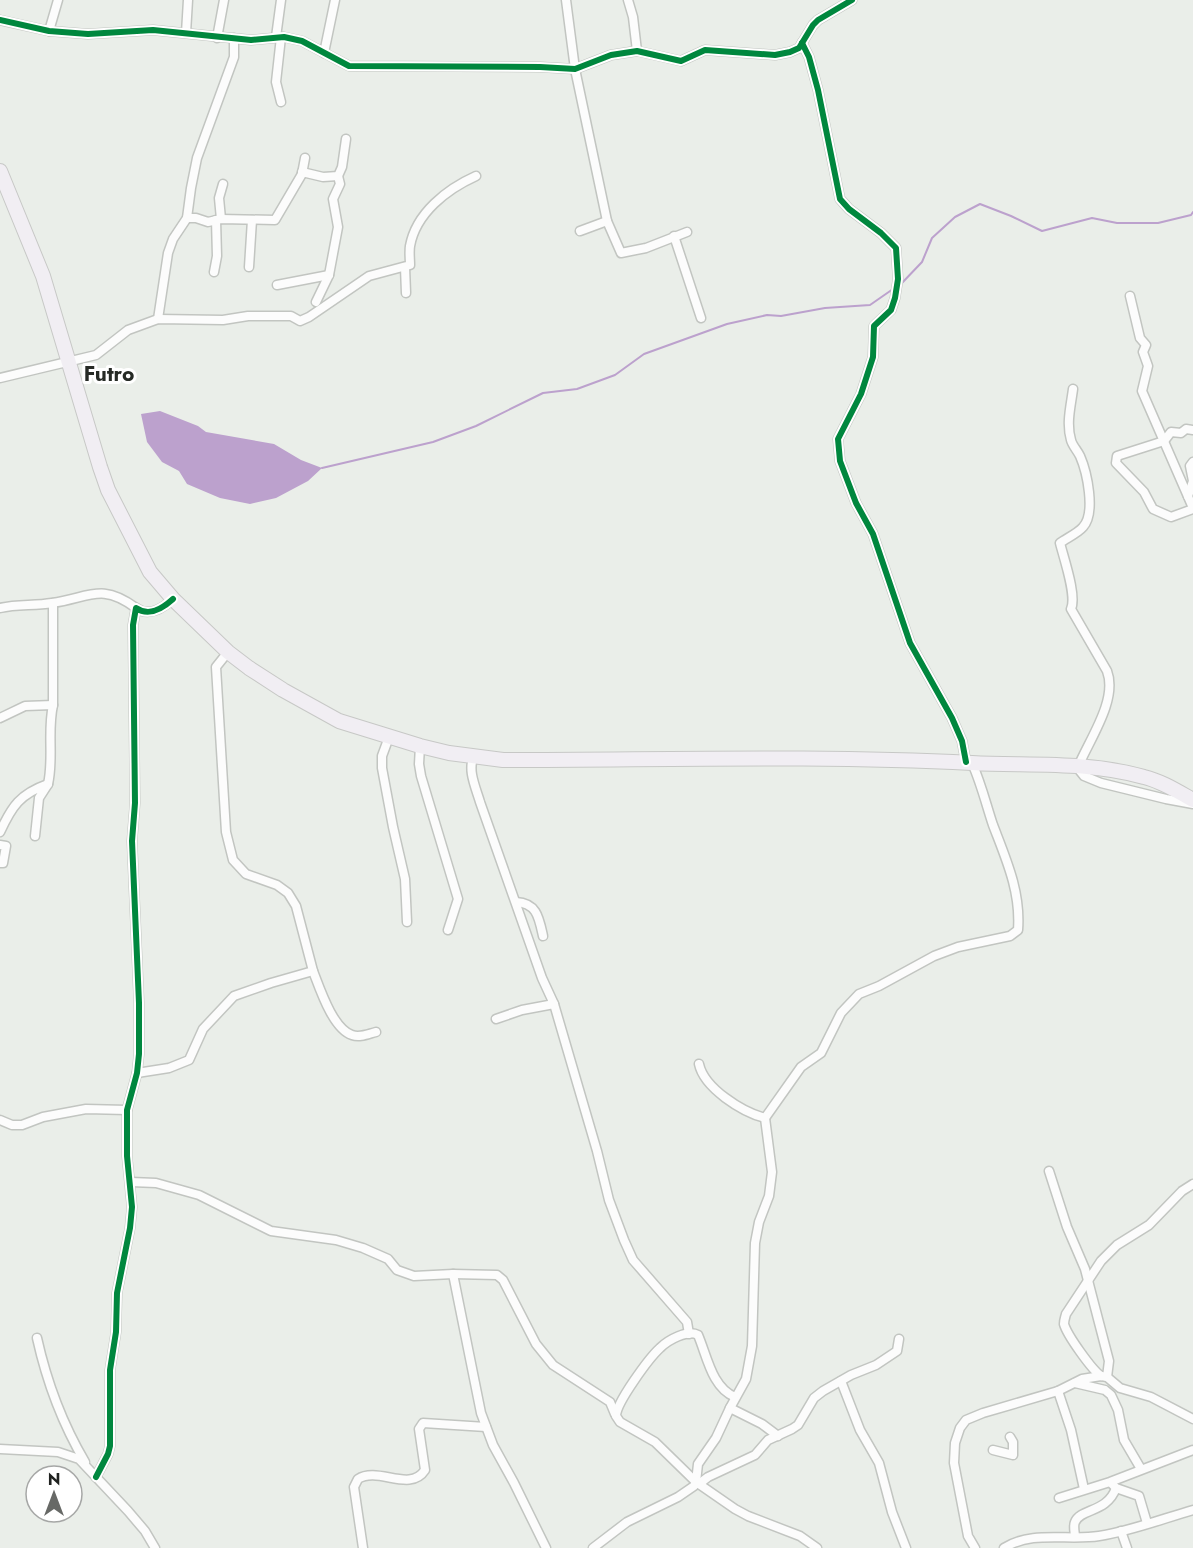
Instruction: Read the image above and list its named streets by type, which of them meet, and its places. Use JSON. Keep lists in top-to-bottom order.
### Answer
{
  "districts": ["Futro"],
  "north": "top"
}
